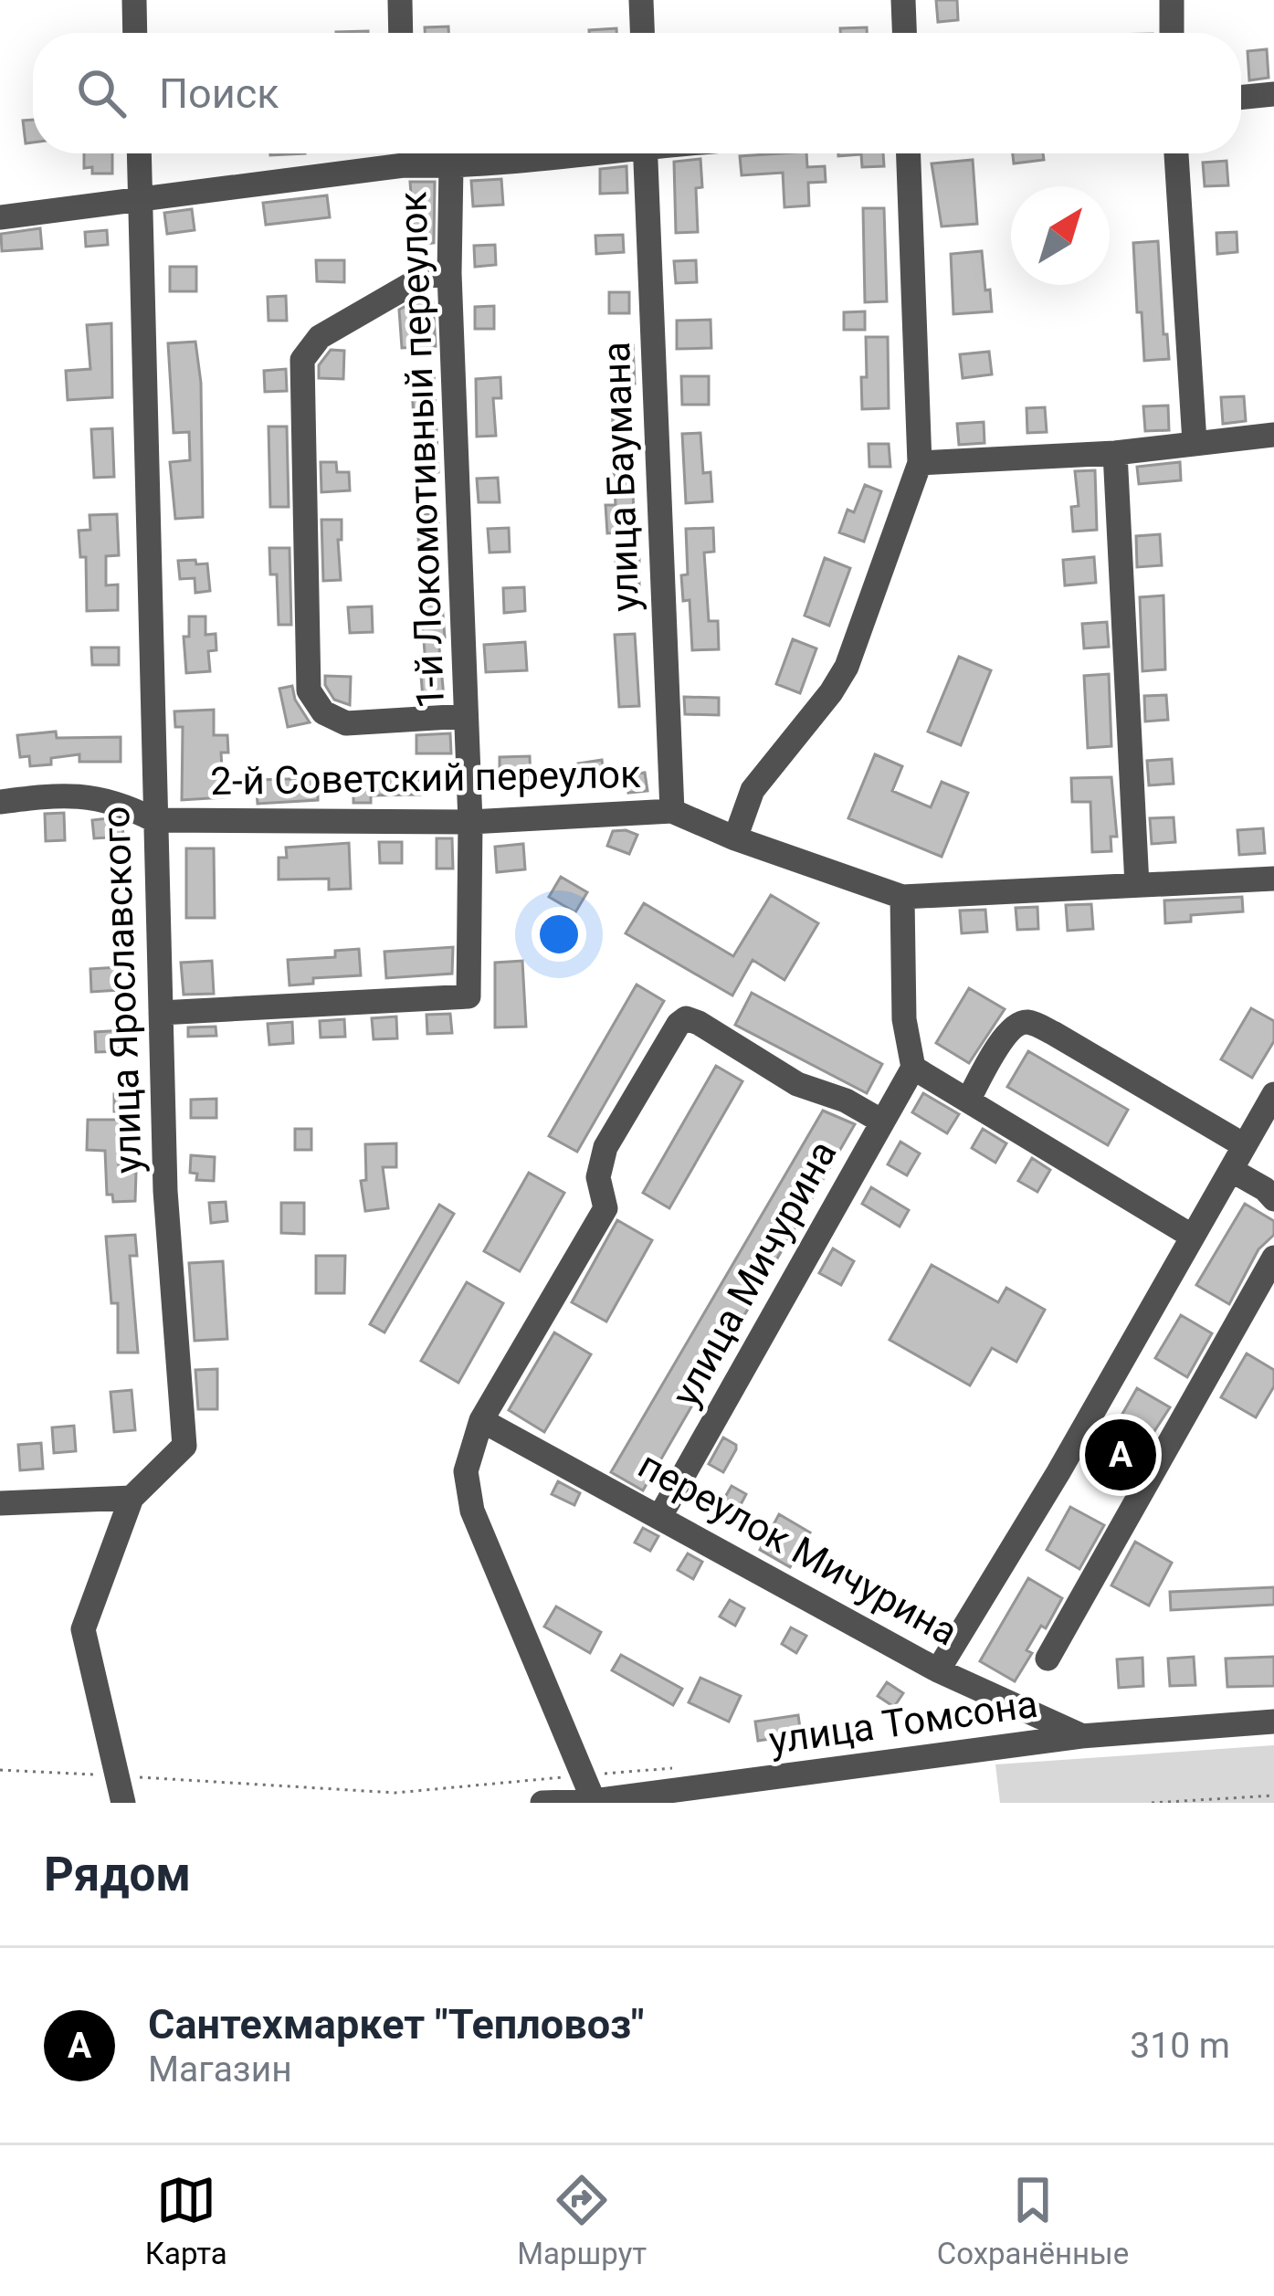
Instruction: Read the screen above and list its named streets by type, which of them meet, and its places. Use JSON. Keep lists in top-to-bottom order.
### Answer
{
  "streets": {
    "street": [
      "1-й Локомотивный переулок",
      "улица Баумана",
      "2-й Советский переулок",
      "улица Ярославского",
      "улица Мичурина",
      "переулок Мичурина",
      "улица Томсона"
    ]
  },
  "crossings": [
    ["1-й Локомотивный переулок", "2-й Советский переулок"],
    ["1-й Локомотивный переулок", "улица Ярославского"],
    ["улица Баумана", "2-й Советский переулок"],
    ["2-й Советский переулок", "улица Ярославского"],
    ["улица Мичурина", "переулок Мичурина"],
    ["переулок Мичурина", "улица Томсона"]
  ],
  "north": "top right",
  "page": {
    "search": "Поиск",
    "pins": "A",
    "heading": "Рядом",
    "list": [
      {
        "mark": "A",
        "name": "Сантехмаркет \"Тепловоз\"",
        "note": "Магазин",
        "value": "310 m"
      }
    ],
    "nav": ["Карта", "Маршрут", "Сохранённые"]
  }
}
